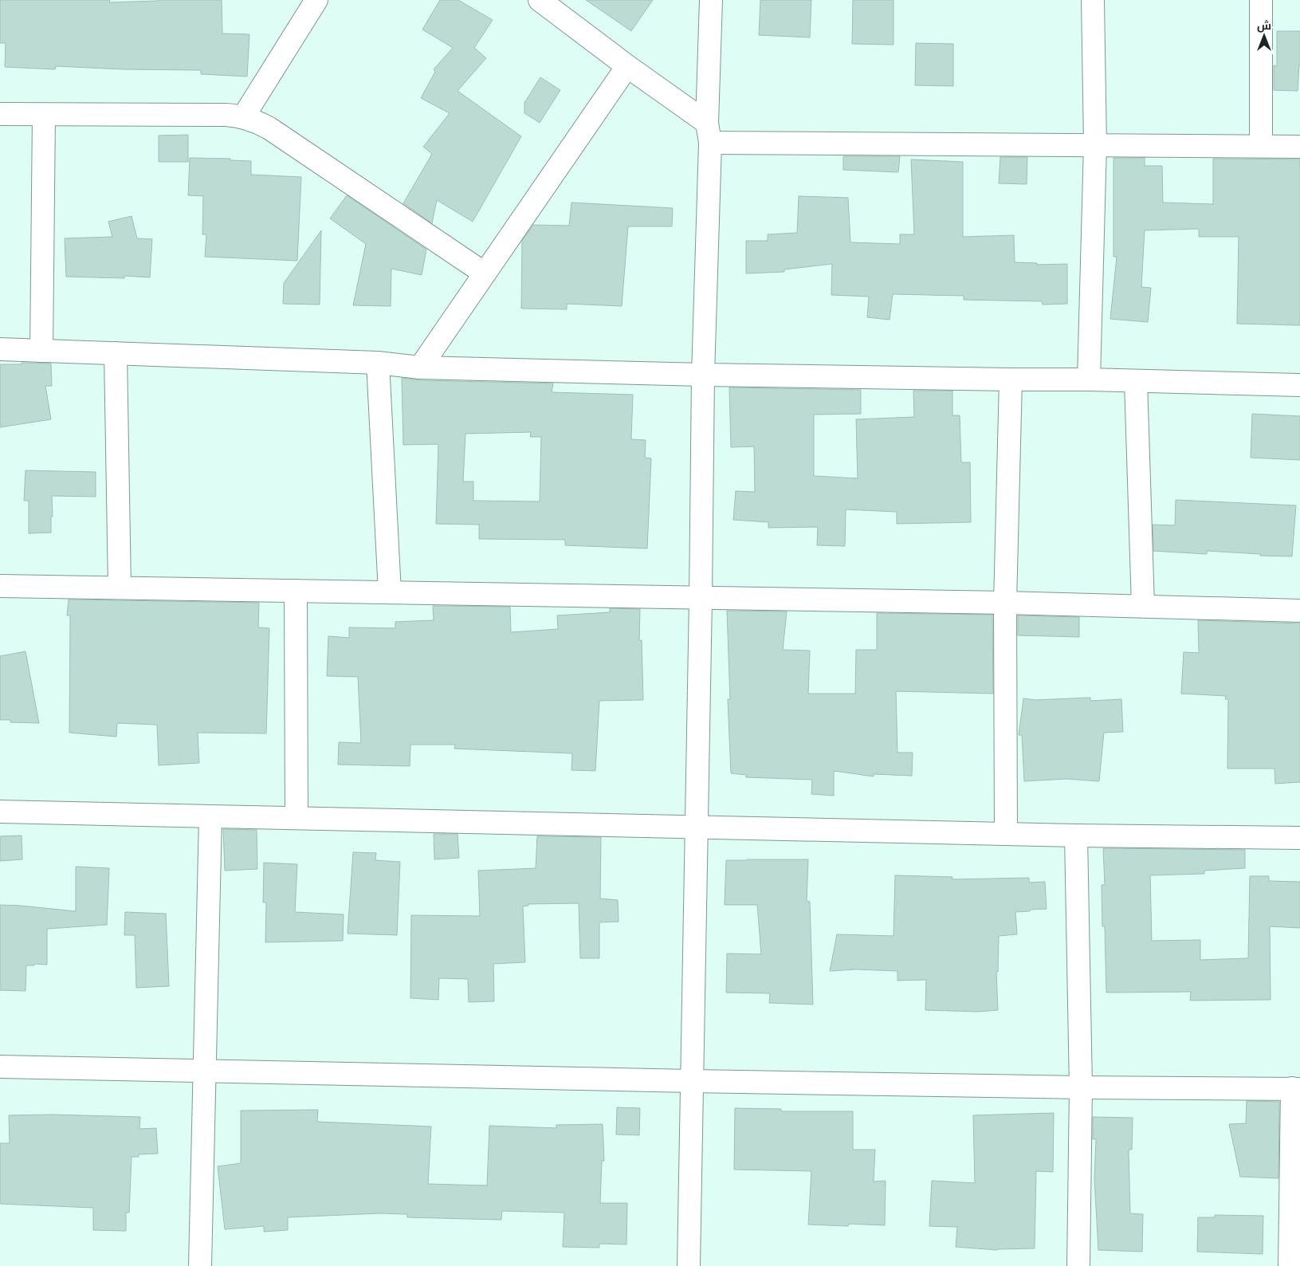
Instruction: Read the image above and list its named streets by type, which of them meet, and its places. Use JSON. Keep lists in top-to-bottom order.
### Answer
{
  "north": "top"
}
